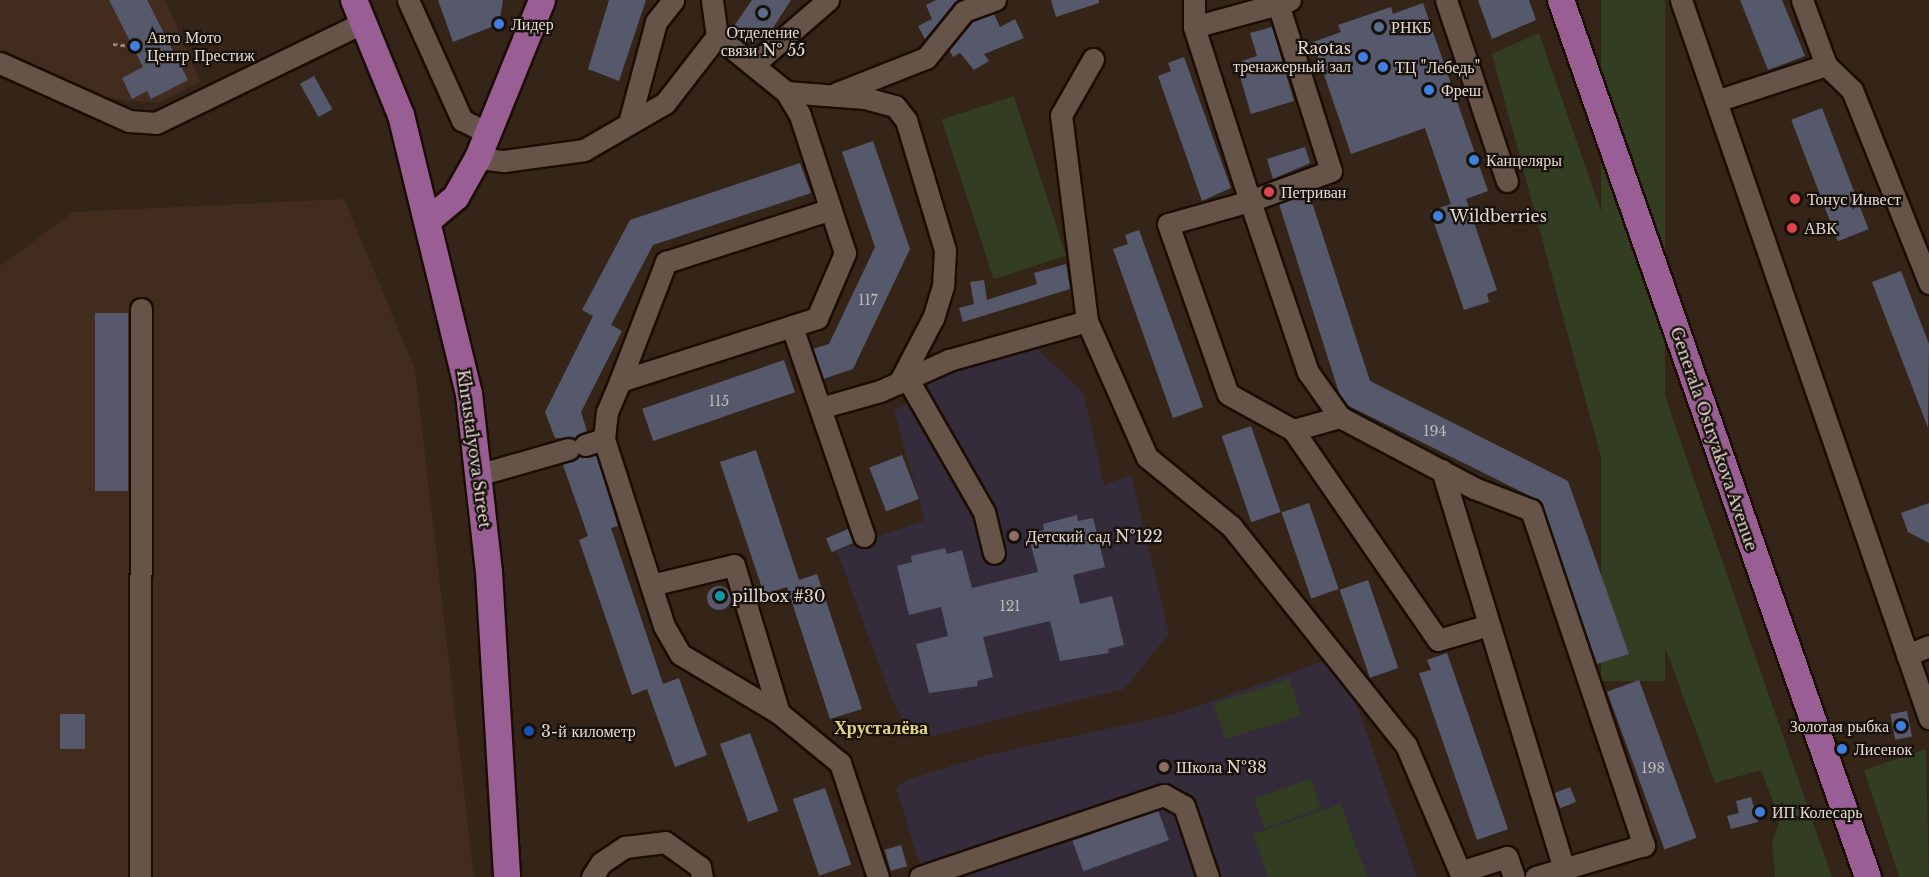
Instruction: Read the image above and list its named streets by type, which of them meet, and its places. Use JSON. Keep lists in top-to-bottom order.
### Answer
{
  "streets": {
    "main road": ["Generala Ostryakova Avenue", "Khrustalyova Street"]
  },
  "districts": ["Хрусталёва"],
  "places": [
    "Отделение связи № 55",
    "Лидер",
    "РНКБ",
    "Авто Мото Центр Престиж",
    "Raotas тренажерный зал",
    "ТЦ \"Лебедь\"",
    "Фреш",
    "Канцеляры",
    "Петриван",
    "Тонус Инвест",
    "Wildberries",
    "АВК",
    "Детский сад №122",
    "pillbox #30",
    "Золотая рыбка",
    "3-й километр",
    "Лисенок",
    "Школа №38",
    "ИП Колесарь"
  ],
  "house_numbers": [
    "117",
    "115",
    "194",
    "121",
    "198"
  ]
}
